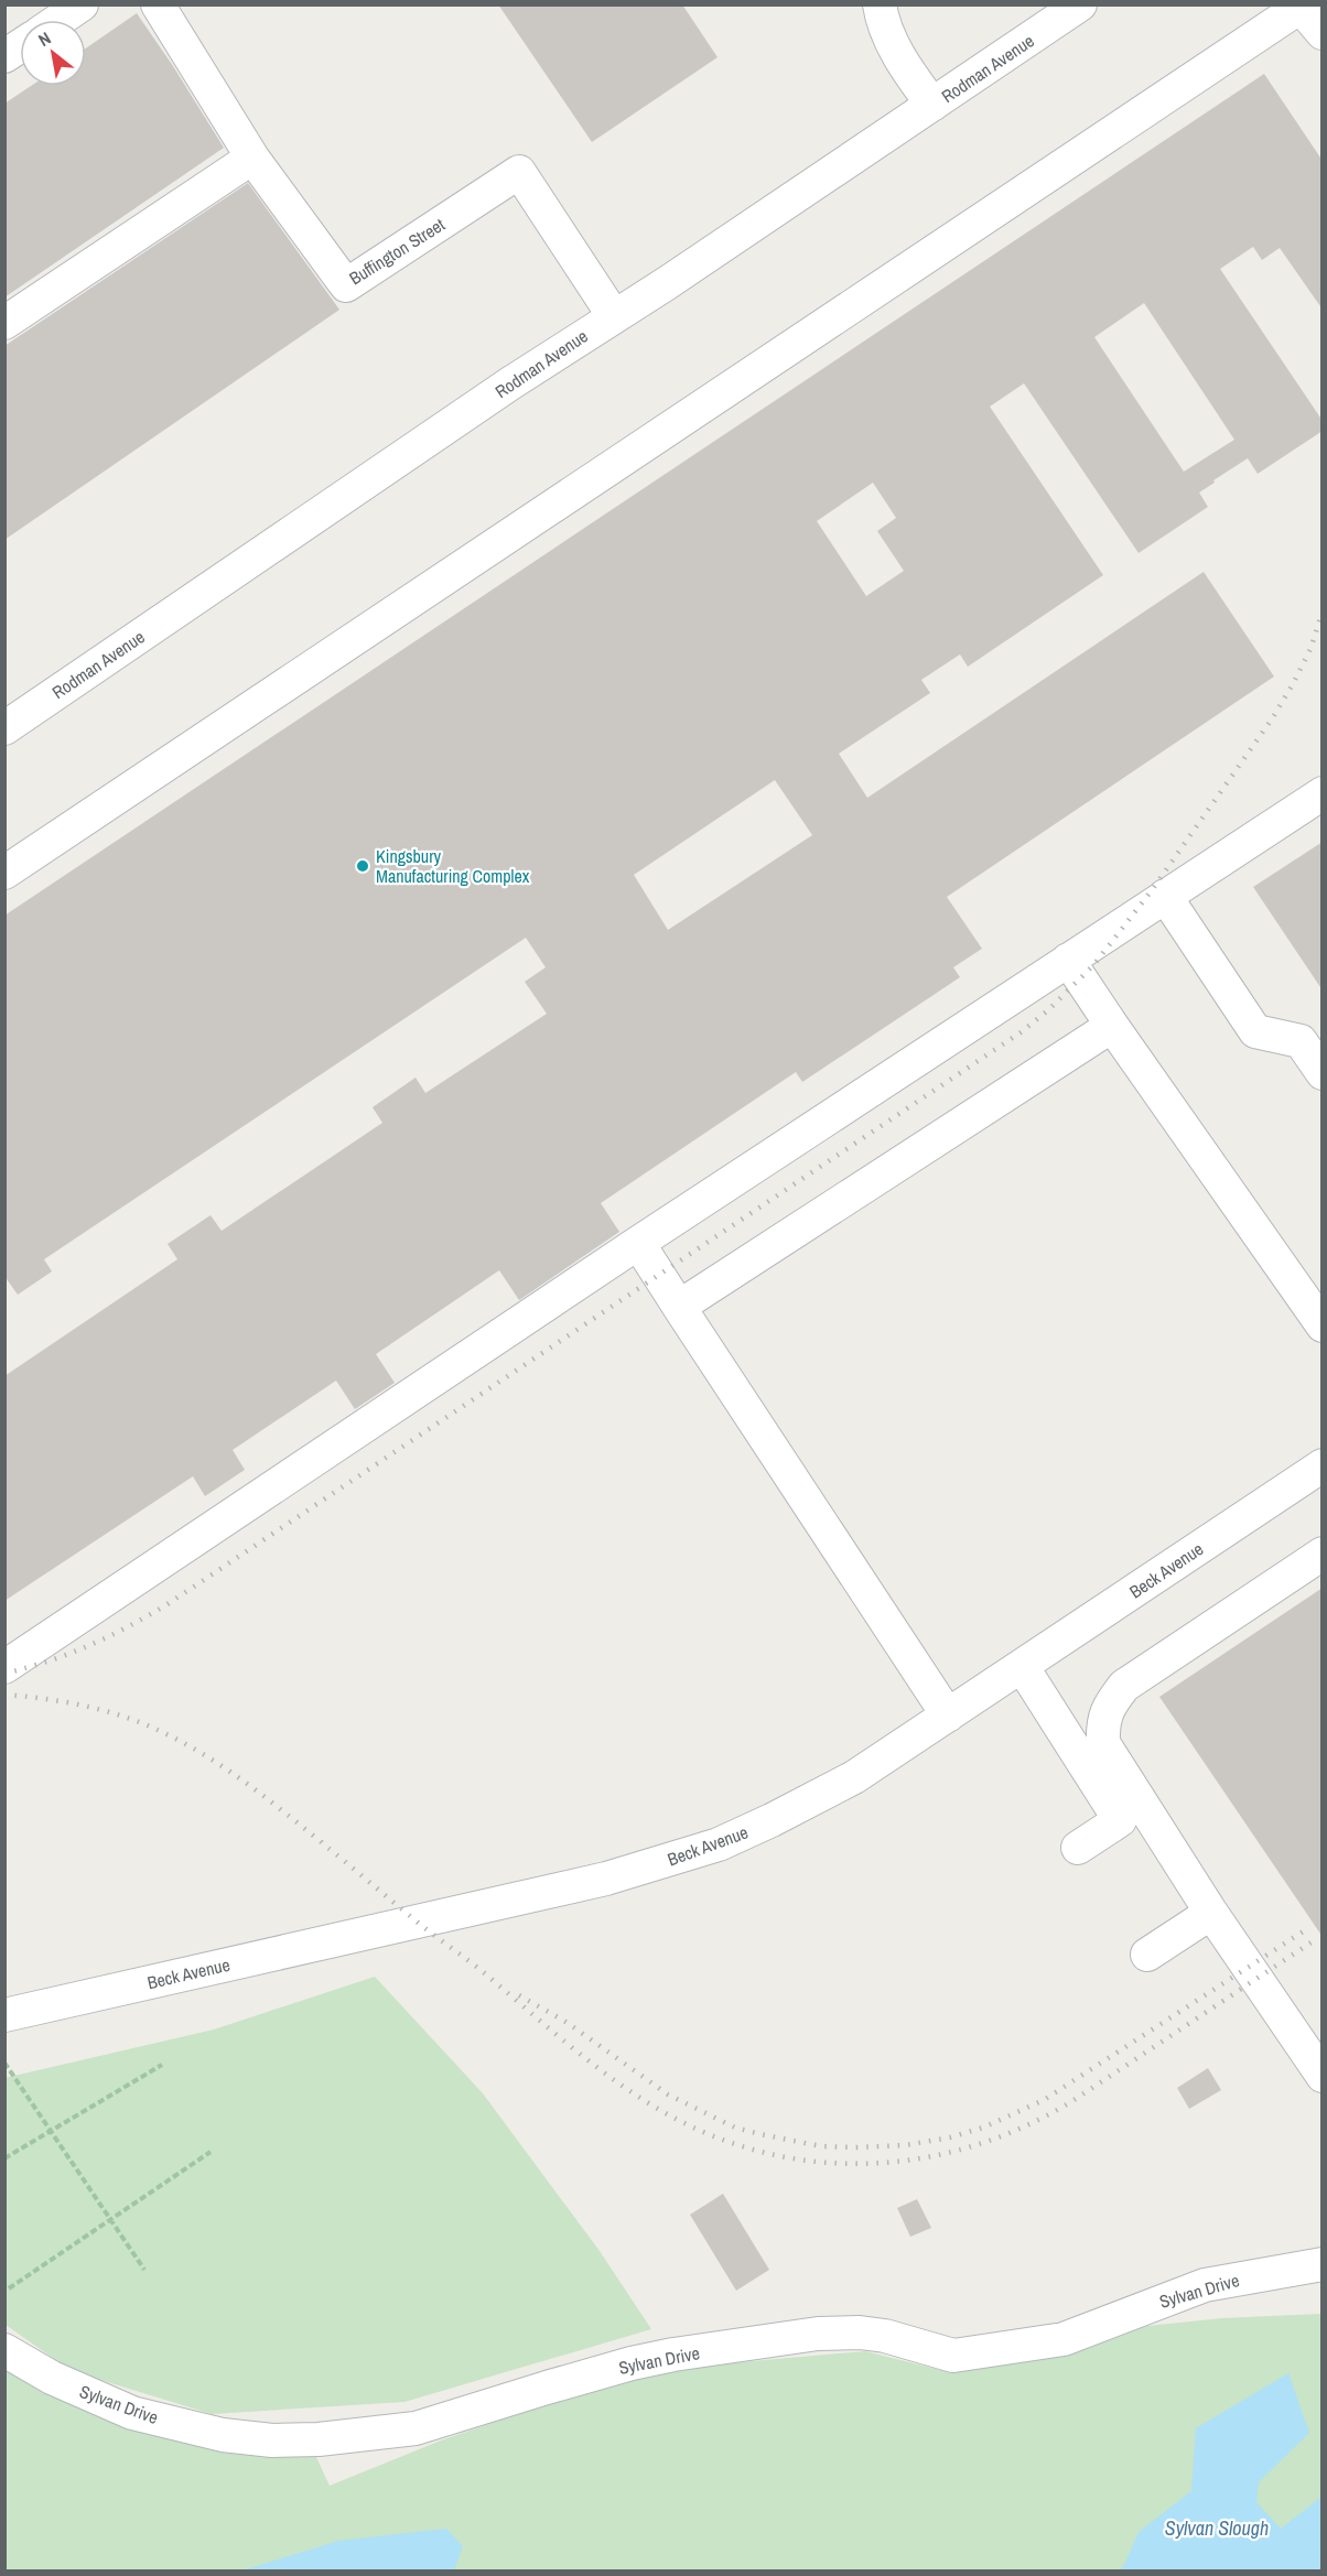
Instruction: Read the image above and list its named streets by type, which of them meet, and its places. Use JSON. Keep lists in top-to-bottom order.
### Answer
{
  "streets": {
    "street": [
      "Rodman Avenue",
      "Buffington Street",
      "Beck Avenue",
      "Sylvan Drive"
    ]
  },
  "crossings": [
    ["Rodman Avenue", "Buffington Street"]
  ],
  "water": ["Sylvan Slough"],
  "places": ["Kingsbury Manufacturing Complex"],
  "north": "top left"
}
